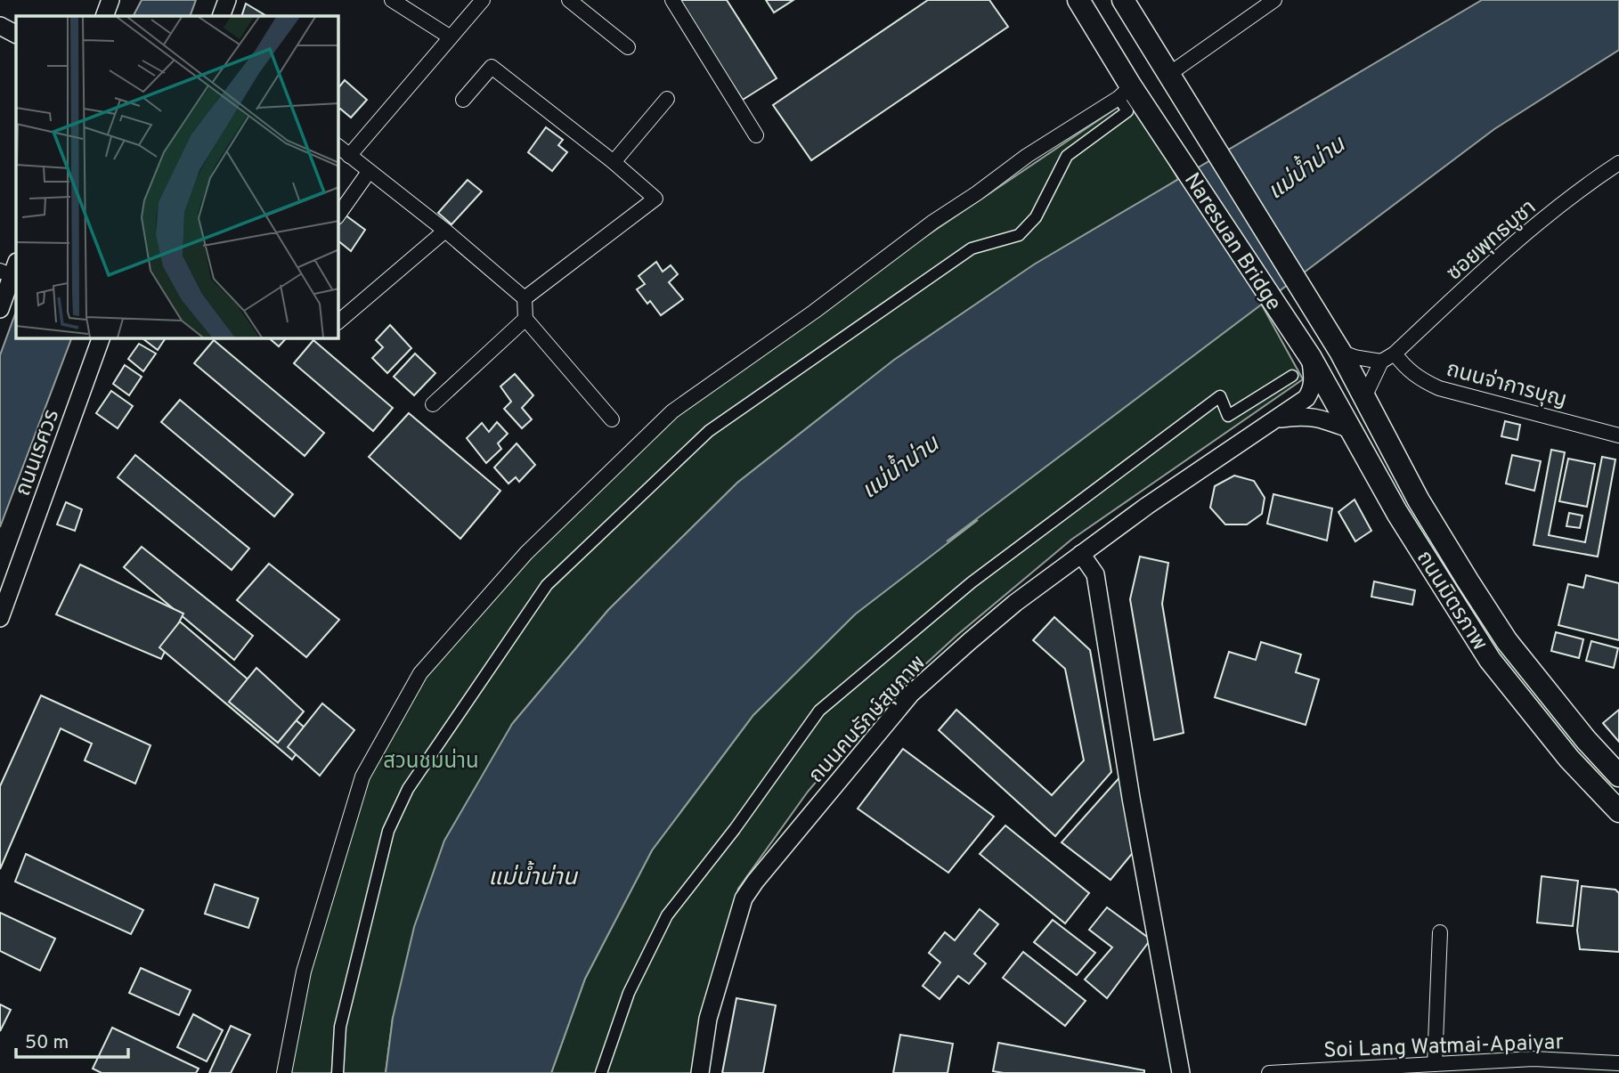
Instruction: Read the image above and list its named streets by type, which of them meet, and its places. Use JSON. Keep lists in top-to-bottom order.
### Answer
{
  "streets": {
    "main road": ["Naresuan Bridge", "ถนนมิตรภาพ"],
    "street": [
      "ซอยพุทธบูชา",
      "ถนนจ่าการบุญ",
      "ถนนเรศวร",
      "ถนนคนรักษ์สุขภาพ",
      "Soi Lang Watmai-Apaiyar"
    ]
  },
  "crossings": [
    ["ซอยพุทธบูชา", "ถนนจ่าการบุญ"],
    ["Naresuan Bridge", "ถนนมิตรภาพ"],
    ["Naresuan Bridge", "ถนนคนรักษ์สุขภาพ"],
    ["ถนนมิตรภาพ", "ถนนคนรักษ์สุขภาพ"]
  ],
  "water": ["แม่น้ำน่าน"],
  "parks": ["สวนชมน่าน"],
  "scale_bar": "50 m"
}
